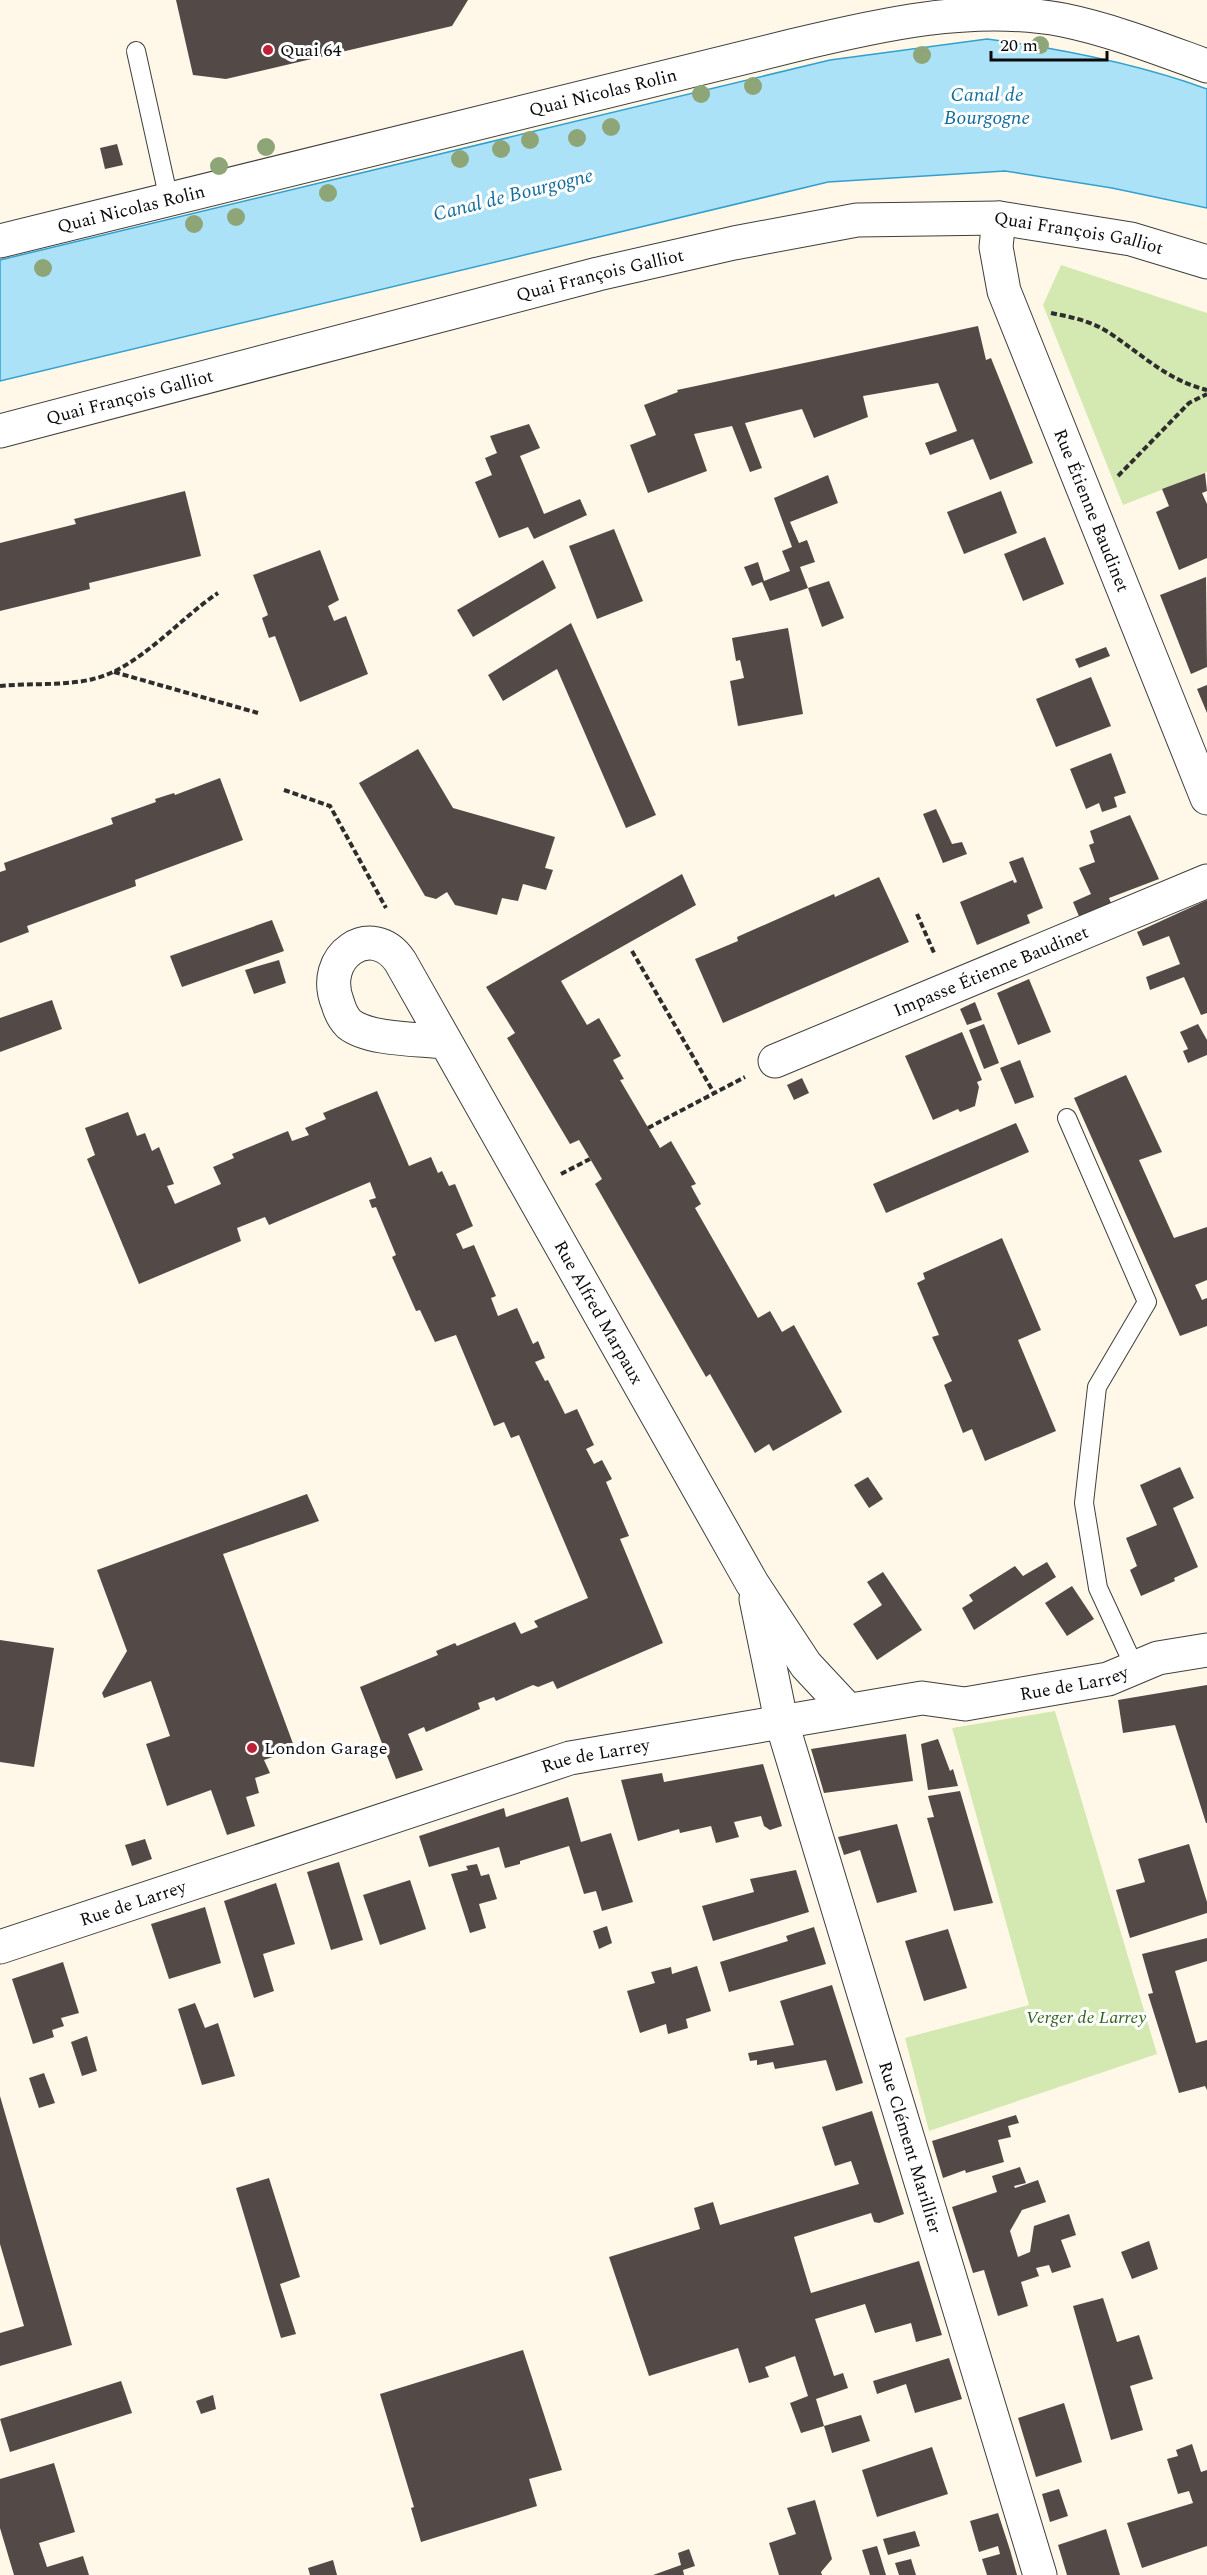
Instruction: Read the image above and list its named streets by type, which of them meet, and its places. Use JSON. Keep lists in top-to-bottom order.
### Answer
{
  "streets": {
    "street": [
      "Quai Nicolas Rolin",
      "Quai François Galliot",
      "Rue Étienne Baudinet",
      "Impasse Étienne Baudinet",
      "Rue Alfred Marpaux",
      "Rue de Larrey",
      "Rue Clément Marillier"
    ]
  },
  "crossings": [
    ["Quai François Galliot", "Rue Étienne Baudinet"],
    ["Rue Alfred Marpaux", "Rue de Larrey"],
    ["Rue Alfred Marpaux", "Rue Clément Marillier"],
    ["Rue de Larrey", "Rue Clément Marillier"]
  ],
  "water": ["Canal de Bourgogne"],
  "parks": ["Verger de Larrey"],
  "places": ["Quai 64", "London Garage"],
  "scale_bar": "20 m"
}
